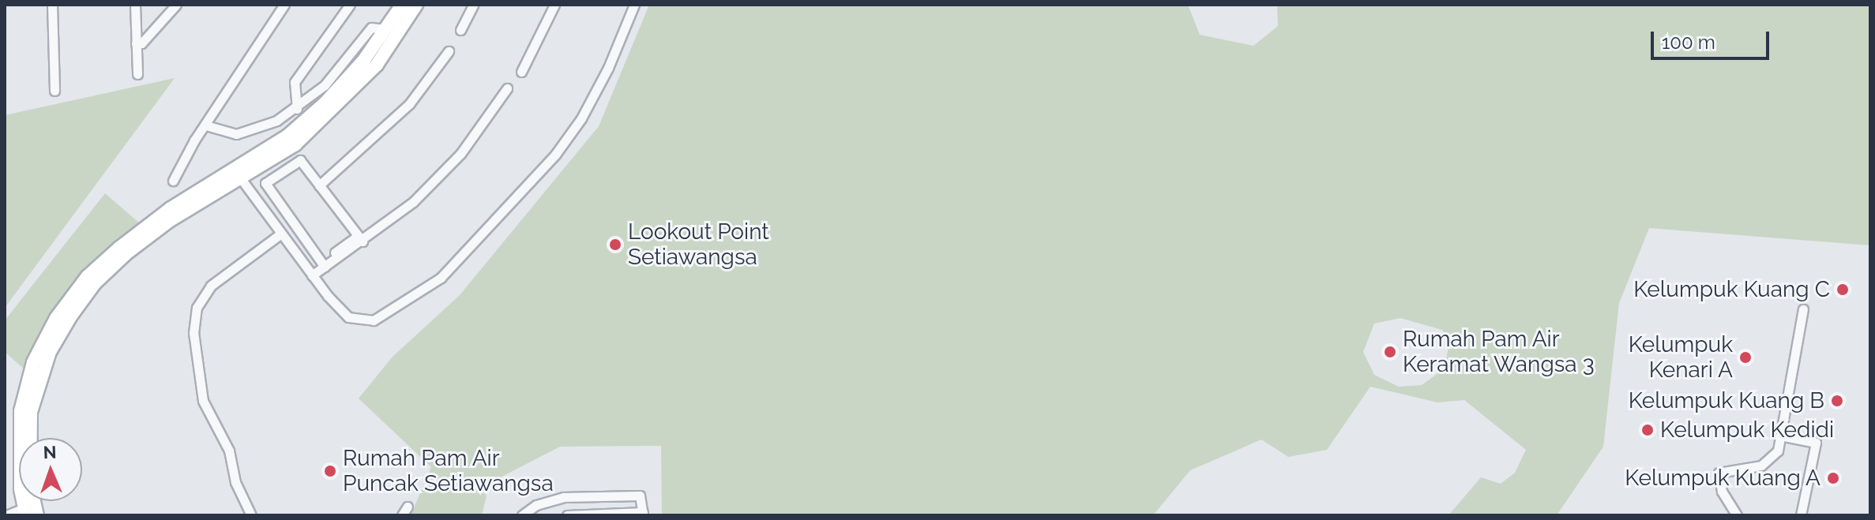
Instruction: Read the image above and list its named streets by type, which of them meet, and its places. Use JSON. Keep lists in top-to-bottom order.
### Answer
{
  "places": [
    "Lookout Point Setiawangsa",
    "Kelumpuk Kuang C",
    "Rumah Pam Air Keramat Wangsa 3",
    "Kelumpuk Kenari A",
    "Kelumpuk Kuang B",
    "Kelumpuk Kedidi",
    "Rumah Pam Air Puncak Setiawangsa",
    "Kelumpuk Kuang A"
  ],
  "scale_bar": "100 m",
  "north": "top"
}
